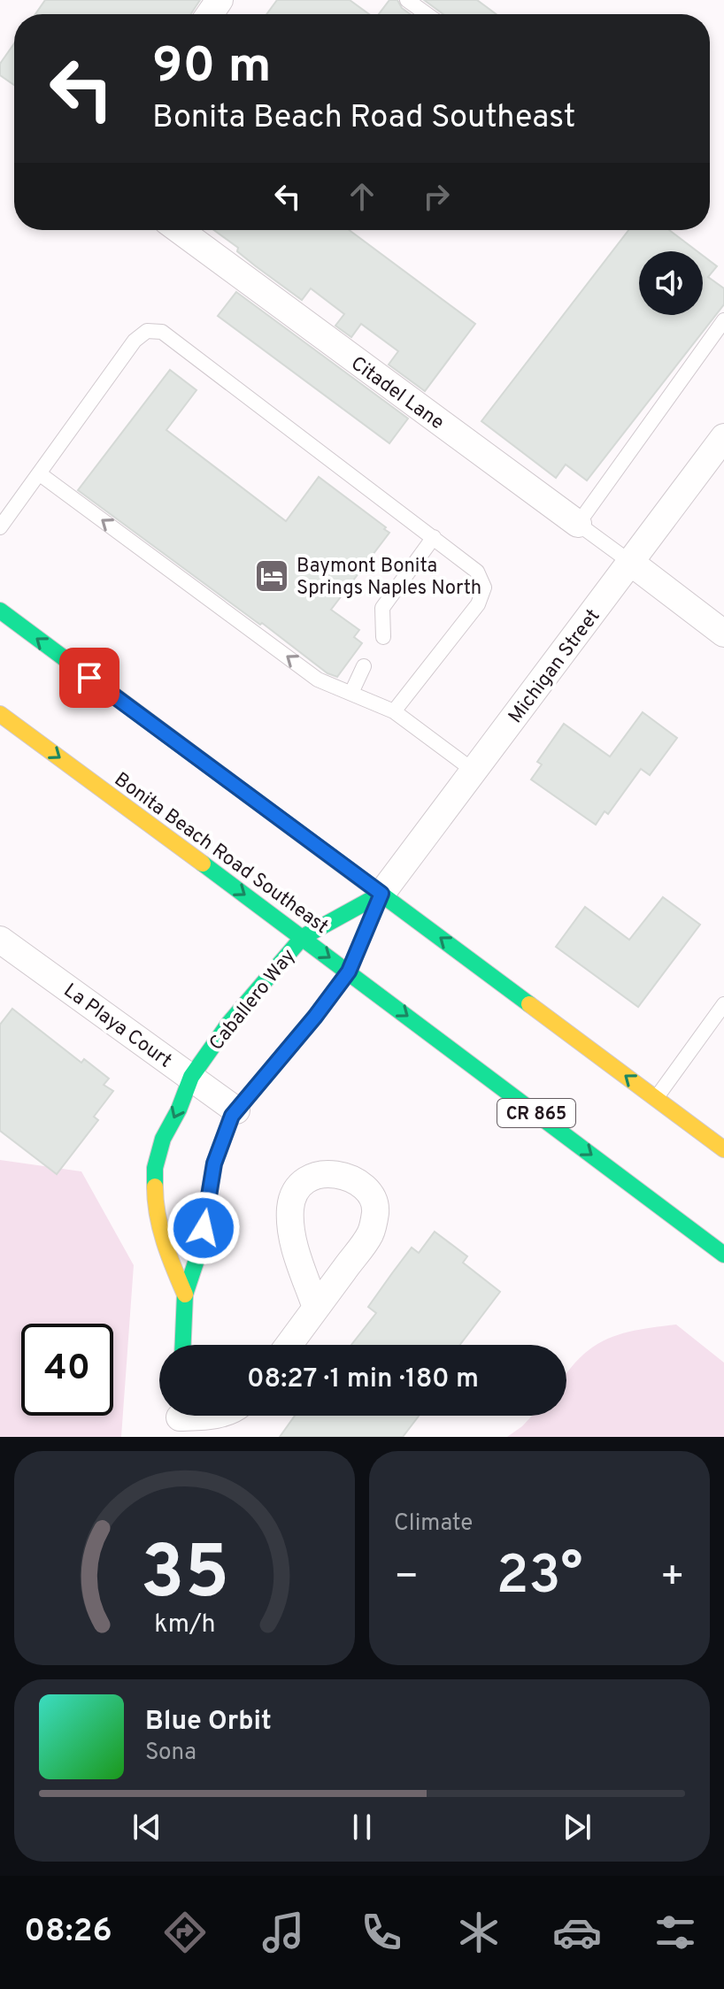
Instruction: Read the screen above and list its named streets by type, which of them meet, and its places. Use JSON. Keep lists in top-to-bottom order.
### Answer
{
  "streets": {
    "main road": ["Bonita Beach Road Southeast", "Caballero Way", "CR 865"],
    "street": ["Citadel Lane", "Michigan Street", "La Playa Court"]
  },
  "crossings": [
    ["Citadel Lane", "Michigan Street"],
    ["Michigan Street", "Caballero Way"],
    ["Bonita Beach Road Southeast", "Caballero Way"],
    ["Caballero Way", "La Playa Court"]
  ],
  "places": {
    "hotel": ["Baymont Bonita Springs Naples North"]
  },
  "page": {
    "turn": ["90 m", "Bonita Beach Road Southeast"],
    "limit": "40",
    "trip": "08:27 · 1 min · 180 m",
    "tile": "Climate",
    "heat": ["−", "23°", "+"],
    "song": ["Blue Orbit", "Sona"],
    "tabs": "08:26",
    "gauge": ["35", "km/h"]
  }
}
